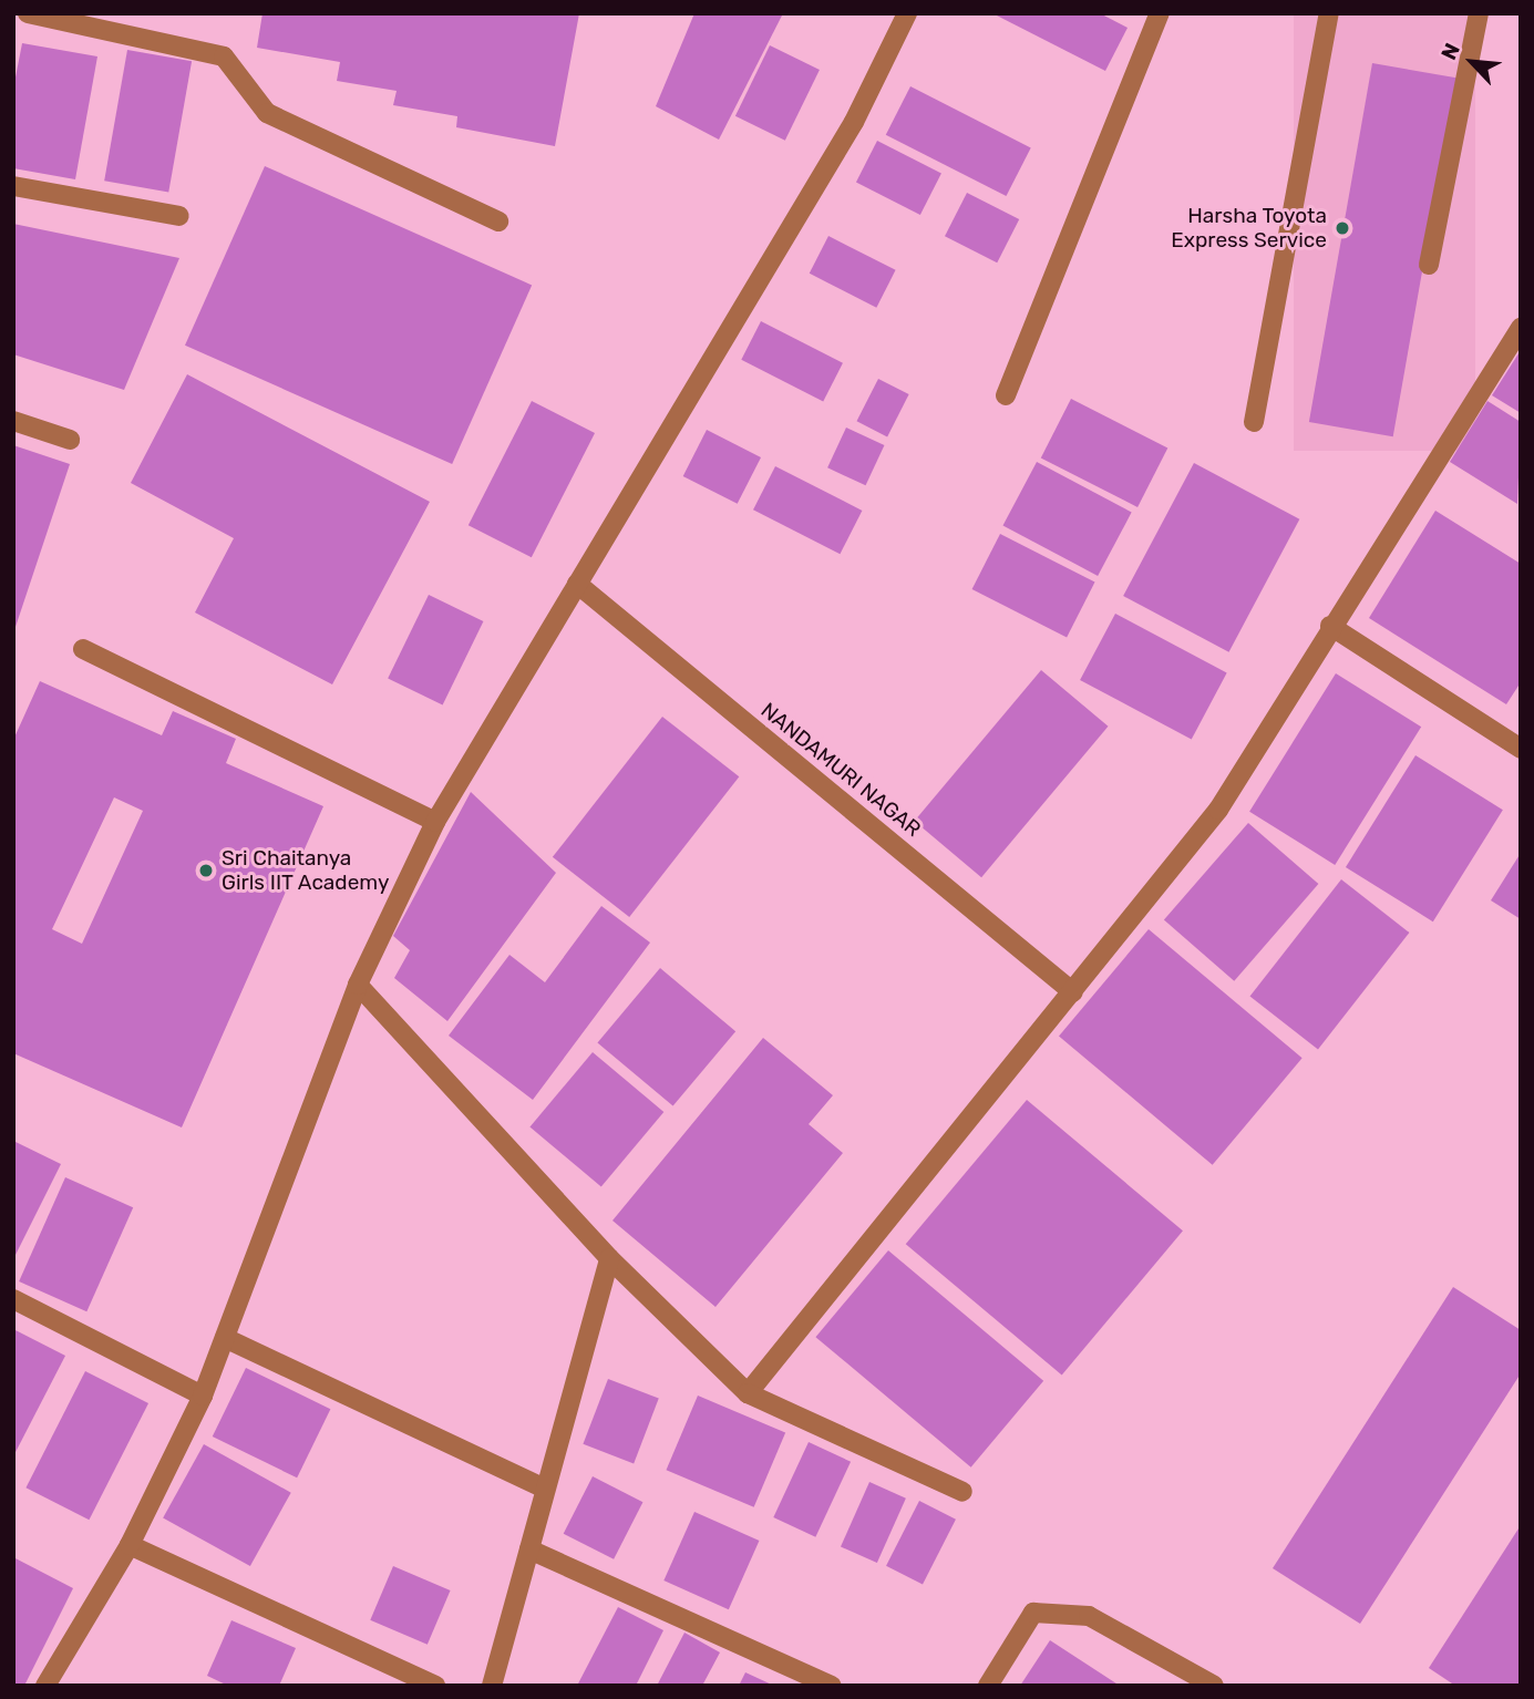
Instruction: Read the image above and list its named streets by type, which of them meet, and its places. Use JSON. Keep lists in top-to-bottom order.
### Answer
{
  "streets": {
    "street": ["NANDAMURI NAGAR"]
  },
  "places": ["Harsha Toyota Express Service", "Sri Chaitanya Girls IIT Academy"],
  "north": "top left"
}
